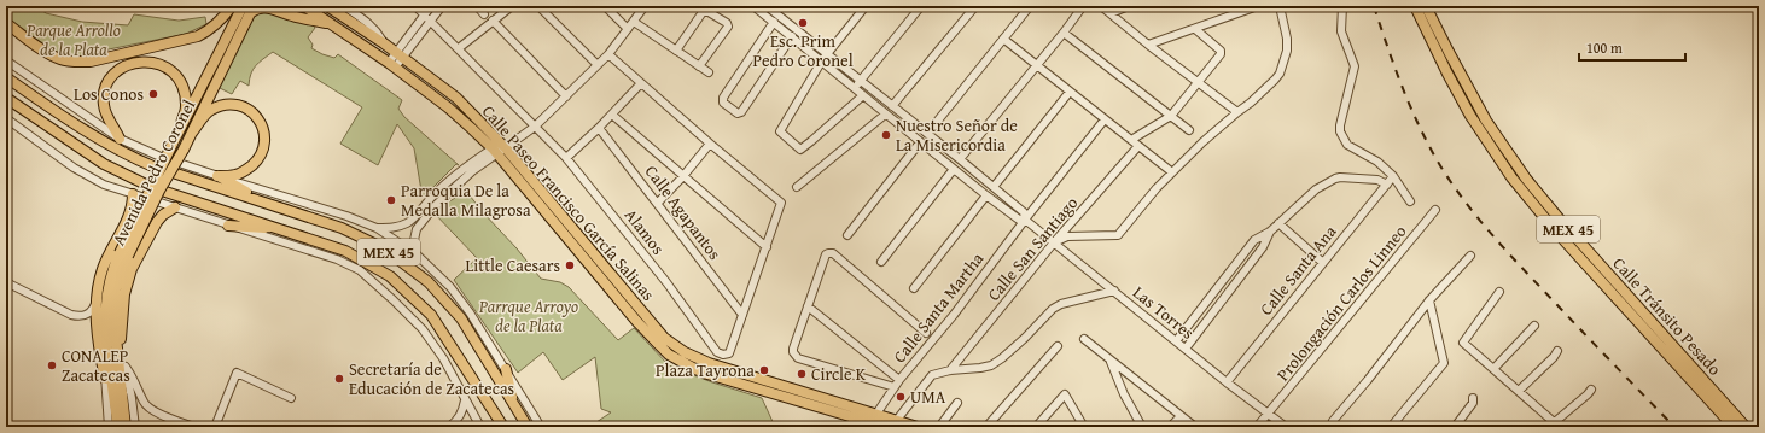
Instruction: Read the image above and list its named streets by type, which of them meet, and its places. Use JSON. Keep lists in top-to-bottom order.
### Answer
{
  "streets": {
    "main road": [
      "Avenida Pedro Coronel",
      "Calle Paseo Francisco García Salinas",
      "MEX 45",
      "Calle Tránsito Pesado"
    ],
    "street": [
      "Calle Agapantos",
      "Alamos",
      "Calle San Santiago",
      "Calle Santa Ana",
      "Prolongación Carlos Linneo",
      "Calle Santa Martha",
      "Las Torres"
    ]
  },
  "crossings": [
    ["Calle Paseo Francisco García Salinas", "Calle Santa Martha"],
    ["Calle Agapantos", "Alamos"],
    ["Calle San Santiago", "Las Torres"],
    ["Calle Santa Ana", "Las Torres"],
    ["Prolongación Carlos Linneo", "Las Torres"],
    ["Calle Santa Martha", "Las Torres"]
  ],
  "parks": ["Parque Arrollo de la Plata", "Parrque Arroyo de la Plata"],
  "places": [
    "Esc. Prim Pedro Coronel",
    "Los Conos",
    "Nuestro Señor de La Misericordia",
    "Parroquia De la Medalla Milagrosa",
    "Little Caesars",
    "CONALEP Zacatecas",
    "Plaza Tayrona",
    "Circle K",
    "Secretaría de Educación de Zacatecas",
    "UMA"
  ],
  "scale_bar": "100 m"
}
